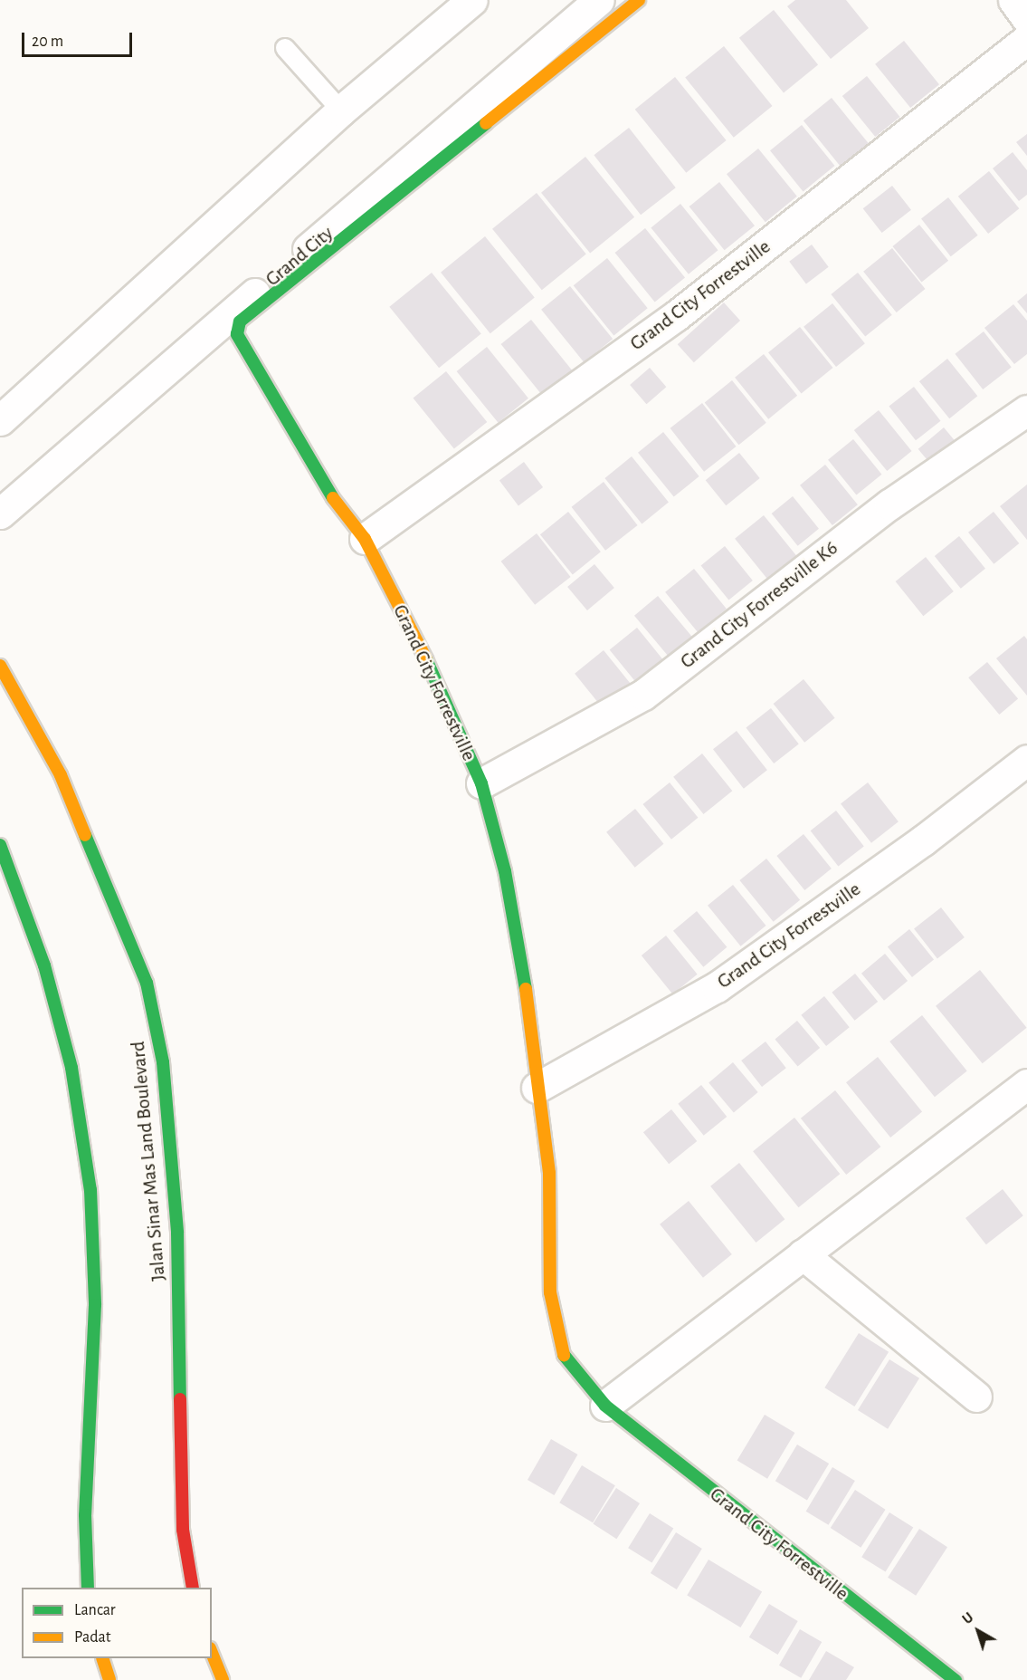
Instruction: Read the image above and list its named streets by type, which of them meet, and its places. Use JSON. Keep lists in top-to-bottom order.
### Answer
{
  "streets": {
    "street": [
      "Grand City",
      "Grand City Forrestville",
      "Grand City Forrestville K6",
      "Jalan Sinar Mas Land Boulevard"
    ]
  },
  "crossings": [
    ["Grand City Forrestville", "Grand City Forrestville K6"]
  ],
  "legend": ["Lancar", "Padat"],
  "scale_bar": "20 m",
  "north": "top left"
}
